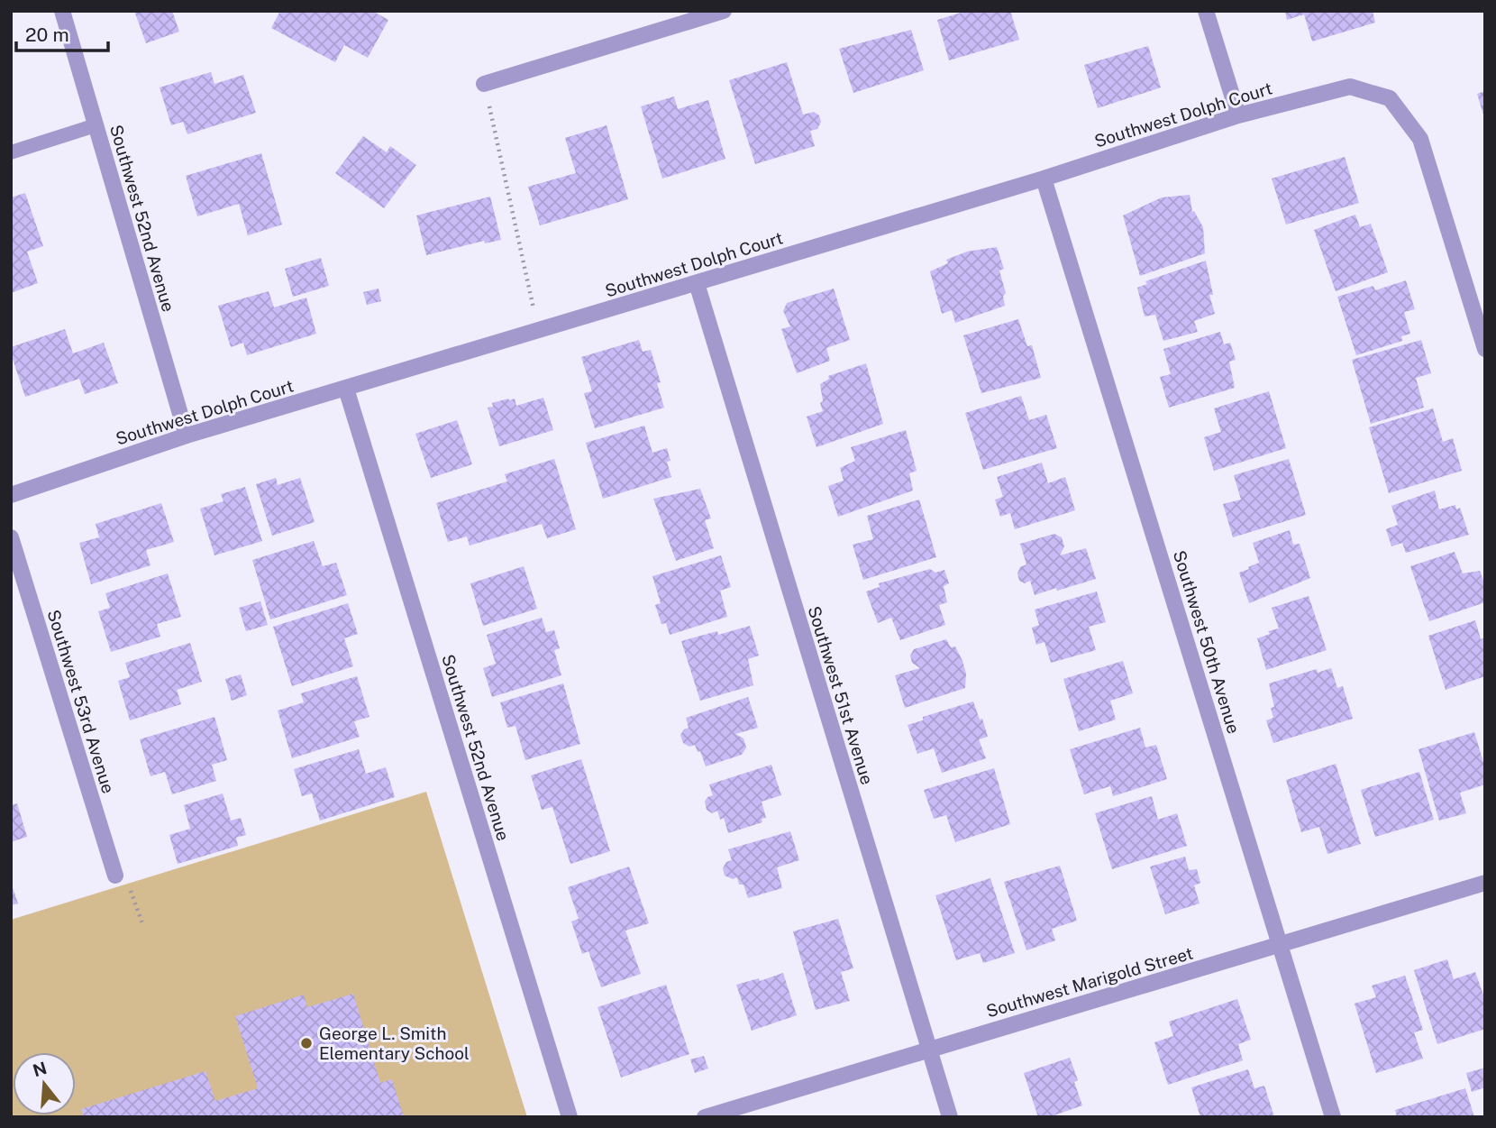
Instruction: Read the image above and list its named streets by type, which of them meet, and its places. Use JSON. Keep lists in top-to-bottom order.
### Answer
{
  "streets": {
    "street": [
      "Southwest Dolph Court",
      "Southwest 52nd Avenue",
      "Southwest 50th Avenue",
      "Southwest 51st Avenue",
      "Southwest 53rd Avenue",
      "Southwest Marigold Street"
    ]
  },
  "crossings": [
    ["Southwest Dolph Court", "Southwest 52nd Avenue"],
    ["Southwest Dolph Court", "Southwest 50th Avenue"],
    ["Southwest Dolph Court", "Southwest 51st Avenue"],
    ["Southwest 50th Avenue", "Southwest Marigold Street"],
    ["Southwest 51st Avenue", "Southwest Marigold Street"]
  ],
  "places": ["George L. Smith Elementary School"],
  "scale_bar": "20 m",
  "north": "top"
}
